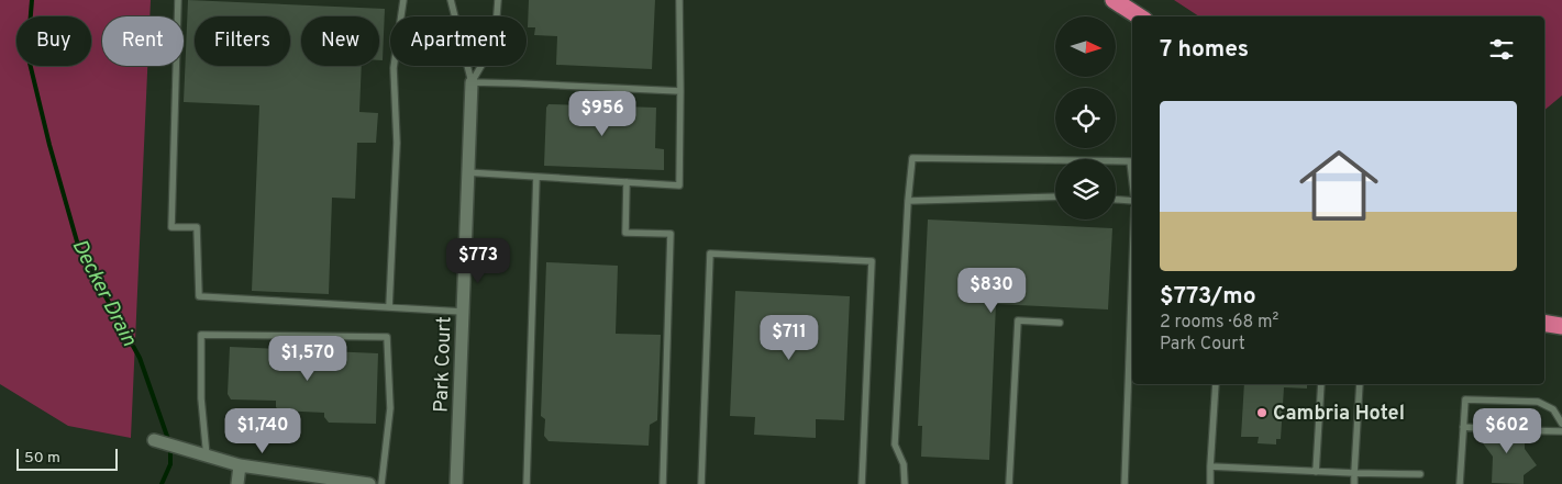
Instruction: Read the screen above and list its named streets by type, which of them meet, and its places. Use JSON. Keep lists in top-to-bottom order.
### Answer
{
  "streets": {
    "street": ["Park Court"]
  },
  "water": ["Decker Drain"],
  "places": ["Cambria Hotel"],
  "scale_bar": "50 m",
  "north": "right",
  "page": {
    "chip": [
      "Buy",
      "Rent",
      "Filters",
      "New",
      "Apartment"
    ],
    "heading": "7 homes",
    "list": [
      {
        "name": "$773/mo",
        "note": "2 rooms · 68 m² · Park Court"
      }
    ],
    "price": [
      "$956",
      "$773",
      "$830",
      "$711",
      "$1,570",
      "$1,740",
      "$602"
    ],
    "scale": "50 m"
  }
}
